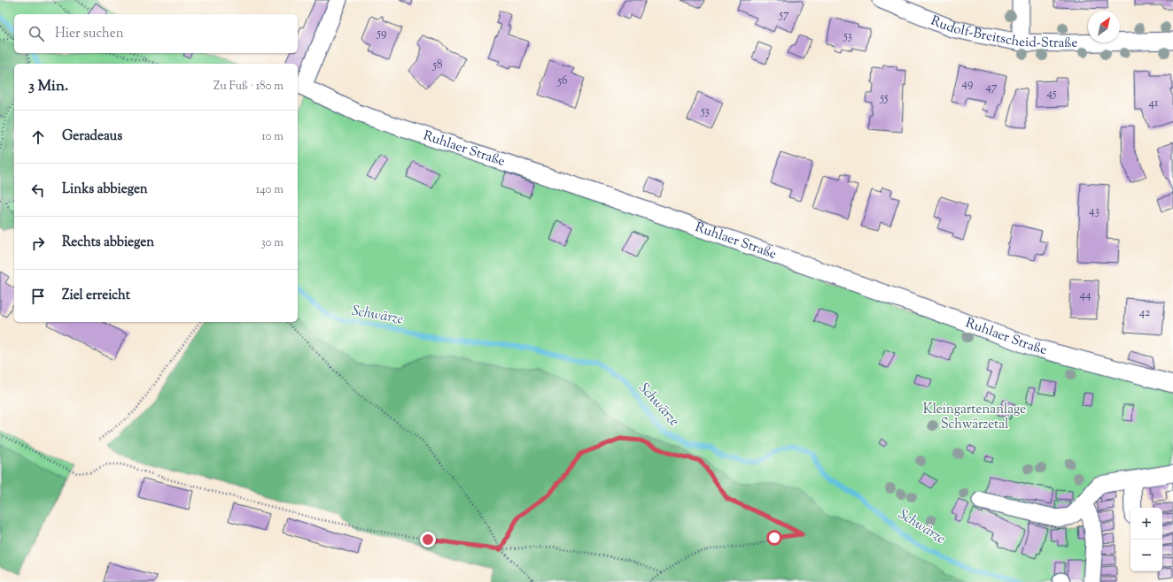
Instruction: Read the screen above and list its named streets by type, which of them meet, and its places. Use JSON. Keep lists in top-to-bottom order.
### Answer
{
  "streets": {
    "street": ["Rudolf-Breitscheid-Straße", "Ruhlaer Straße"]
  },
  "water": ["Schwärze"],
  "parks": ["Kleingartenanlage Schwärzetal"],
  "house_numbers": [
    "57",
    "59",
    "53",
    "58",
    "56",
    "49",
    "47",
    "45",
    "55",
    "41",
    "53",
    "43",
    "44",
    "42"
  ],
  "north": "top right",
  "page": {
    "search": "Hier suchen",
    "heading": ["3 Min.", "Zu Fuß · 180 m"],
    "list": [
      ["Geradeaus", "10 m"],
      ["Links abbiegen", "140 m"],
      ["Rechts abbiegen", "30 m"],
      "Ziel erreicht"
    ],
    "map_buttons": ["+", "−"]
  }
}
